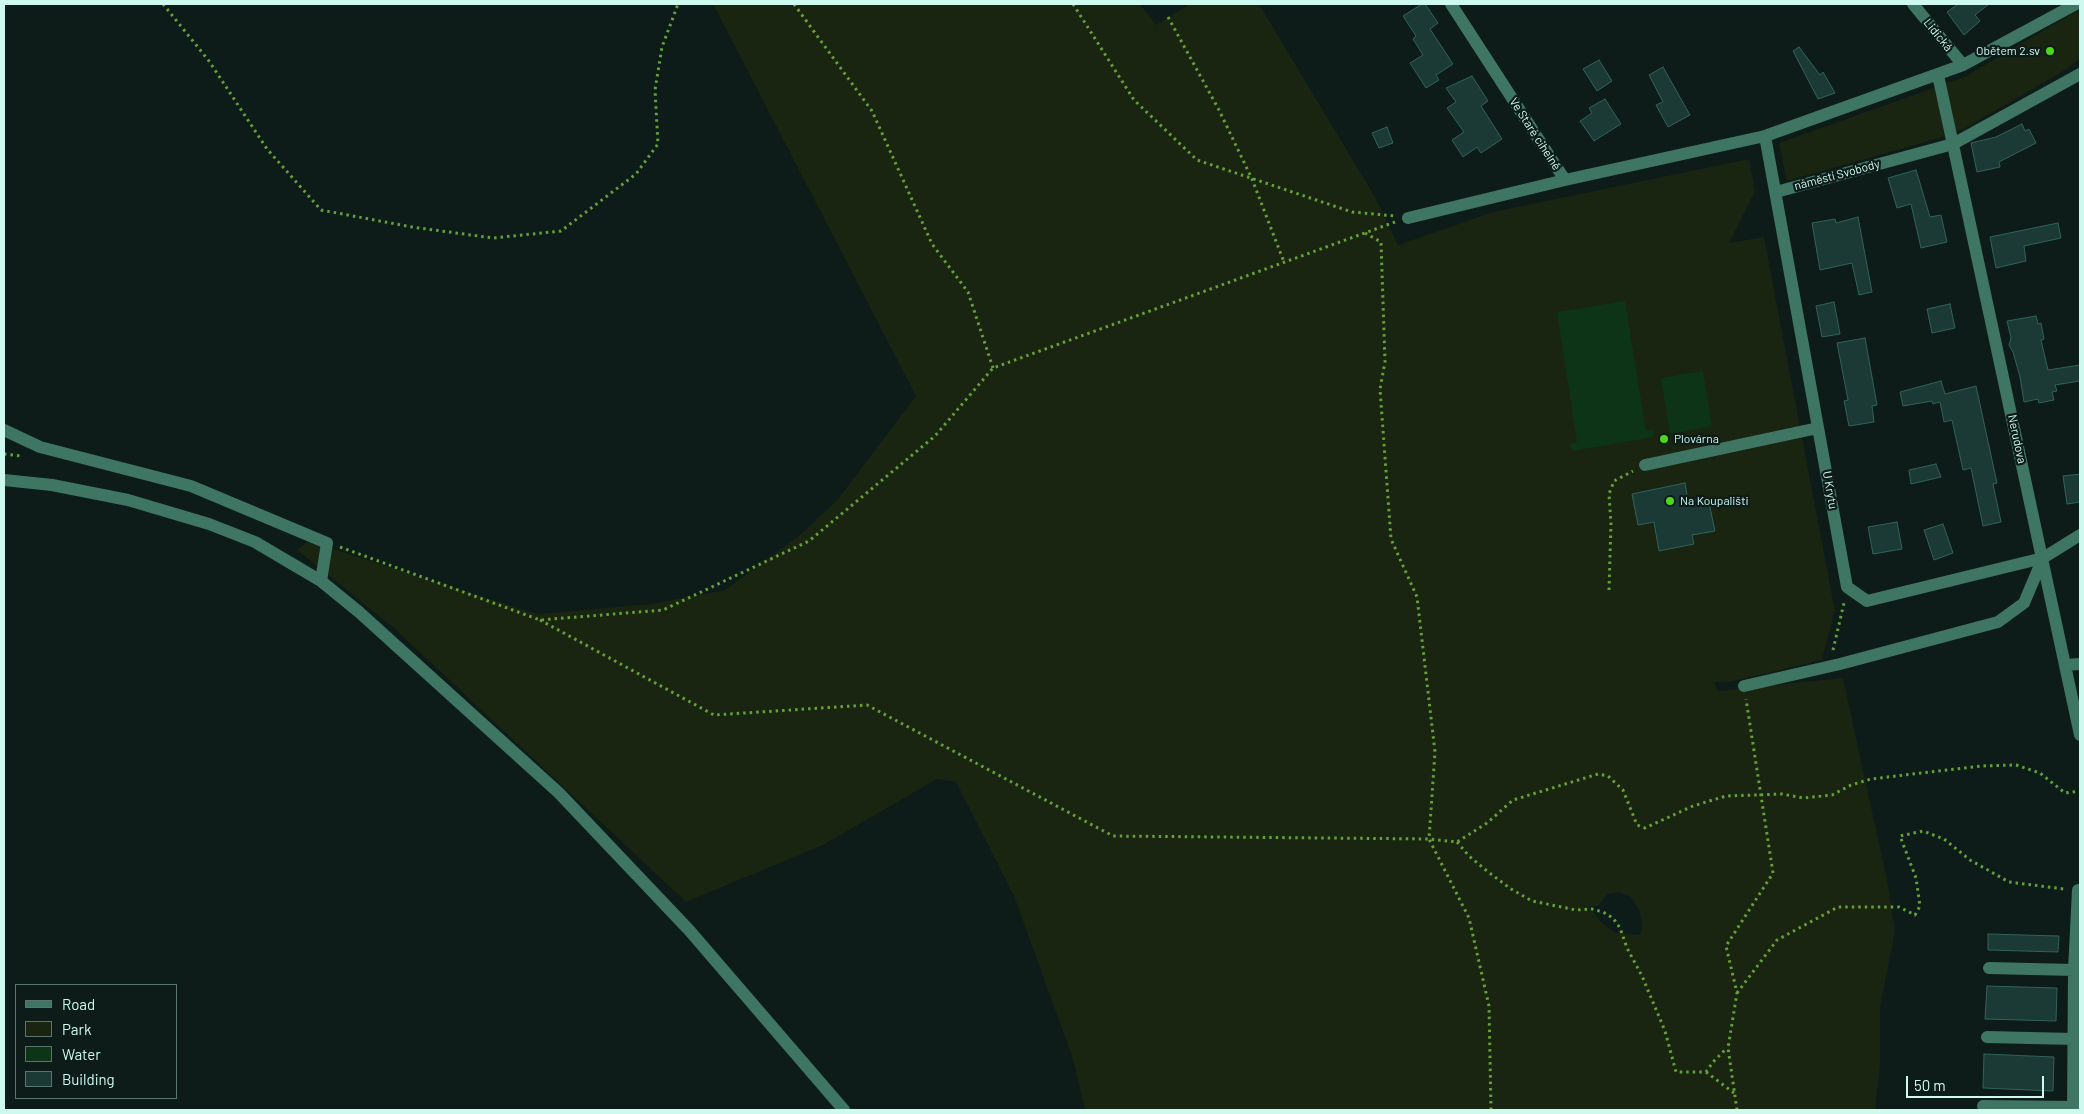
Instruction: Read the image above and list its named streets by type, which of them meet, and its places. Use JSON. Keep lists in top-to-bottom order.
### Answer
{
  "streets": {
    "street": [
      "Lidická",
      "Ve Staré cihelně",
      "náměstí Svobody",
      "Nerudova",
      "U Krytu"
    ]
  },
  "crossings": [
    ["náměstí Svobody", "Nerudova"],
    ["náměstí Svobody", "U Krytu"]
  ],
  "places": ["Obětem 2.sv", "Plovárna", "Na Koupališti"],
  "legend": [
    "Road",
    "Park",
    "Water",
    "Building"
  ],
  "scale_bar": "50 m"
}
